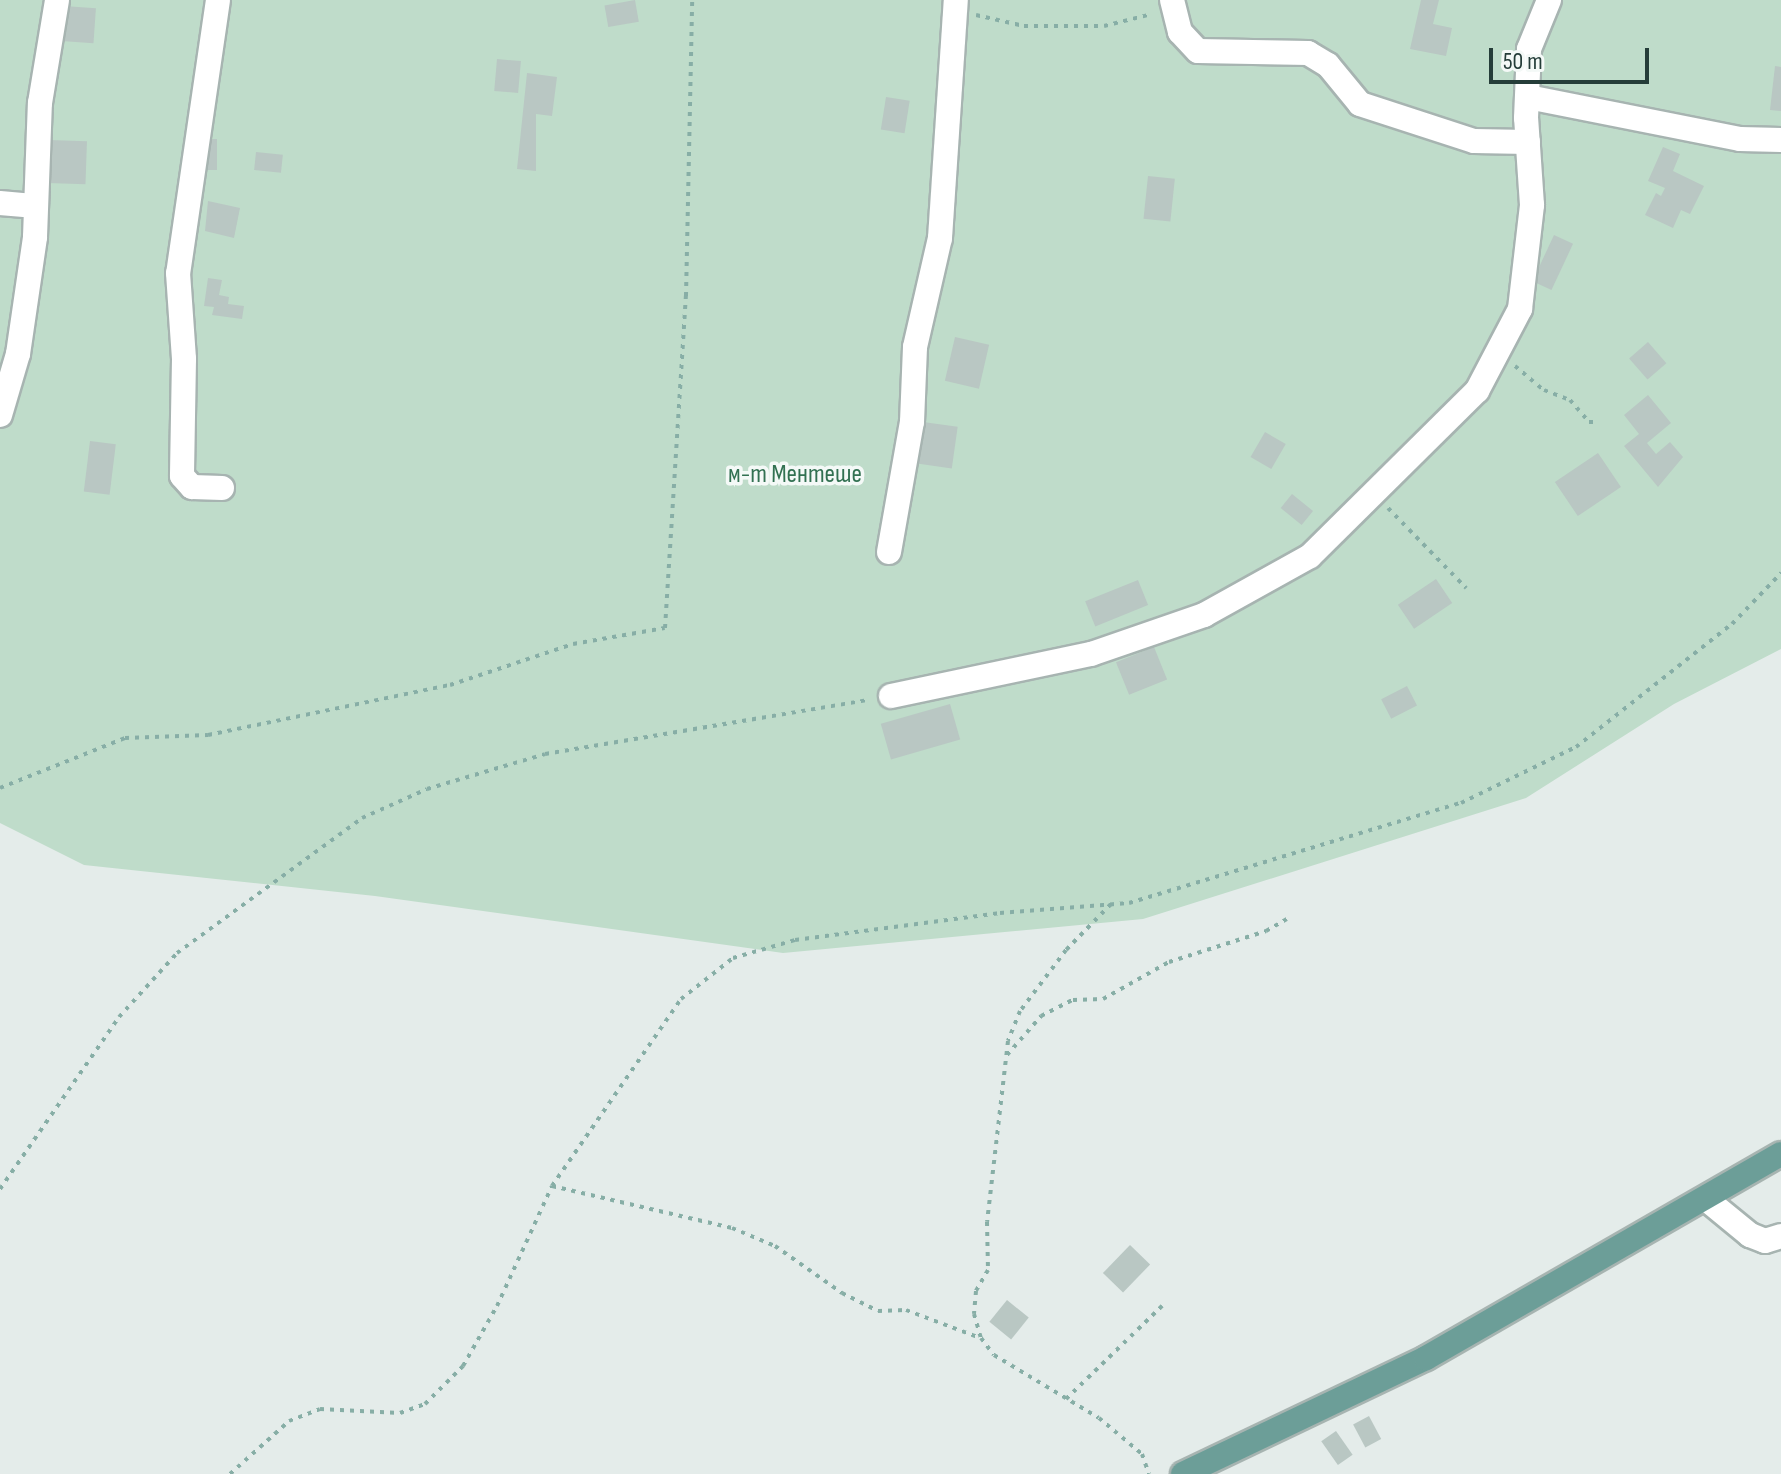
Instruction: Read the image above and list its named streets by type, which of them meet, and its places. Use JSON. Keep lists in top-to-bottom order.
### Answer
{
  "parks": ["м-т Ментeше"],
  "scale_bar": "50 m"
}
